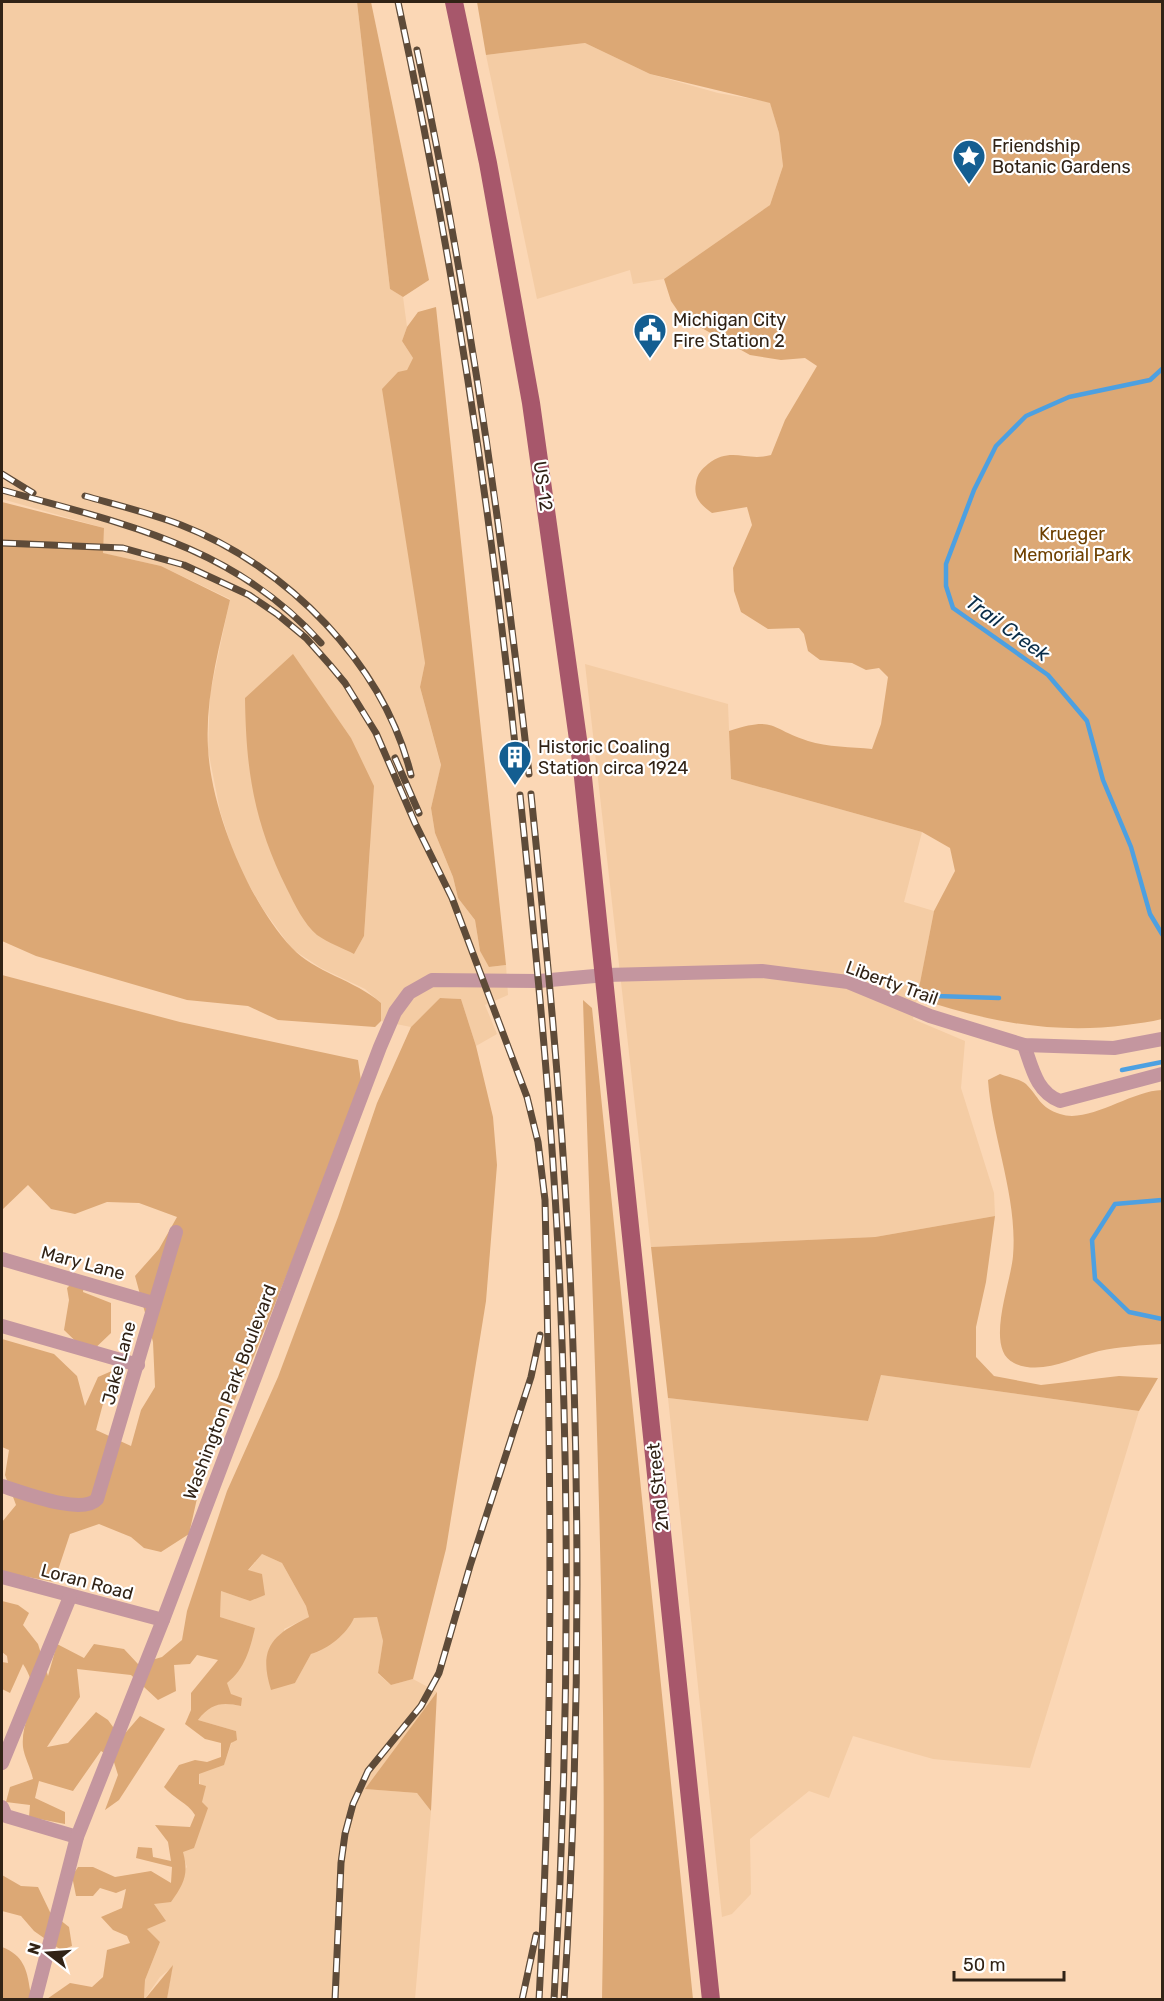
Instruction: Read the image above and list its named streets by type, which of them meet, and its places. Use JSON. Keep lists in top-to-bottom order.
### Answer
{
  "streets": {
    "main road": ["US-12", "2nd Street"],
    "street": [
      "Liberty Trail",
      "Mary Lane",
      "Jake Lane",
      "Washington Park Boulevard",
      "Loran Road"
    ]
  },
  "crossings": [
    ["US-12", "Liberty Trail"],
    ["US-12", "Washington Park Boulevard"],
    ["US-12", "2nd Street"],
    ["Liberty Trail", "Washington Park Boulevard"],
    ["Liberty Trail", "2nd Street"],
    ["Mary Lane", "Jake Lane"],
    ["Washington Park Boulevard", "2nd Street"],
    ["Washington Park Boulevard", "Loran Road"]
  ],
  "water": ["Trail Creek"],
  "parks": ["Krueger Memorial Park"],
  "places": {
    "place": ["Friendship Botanic Gardens"],
    "public building": ["Michigan City Fire Station 2"],
    "building": ["Historic Coaling Station circa 1924"]
  },
  "scale_bar": "50 m",
  "north": "left"
}
